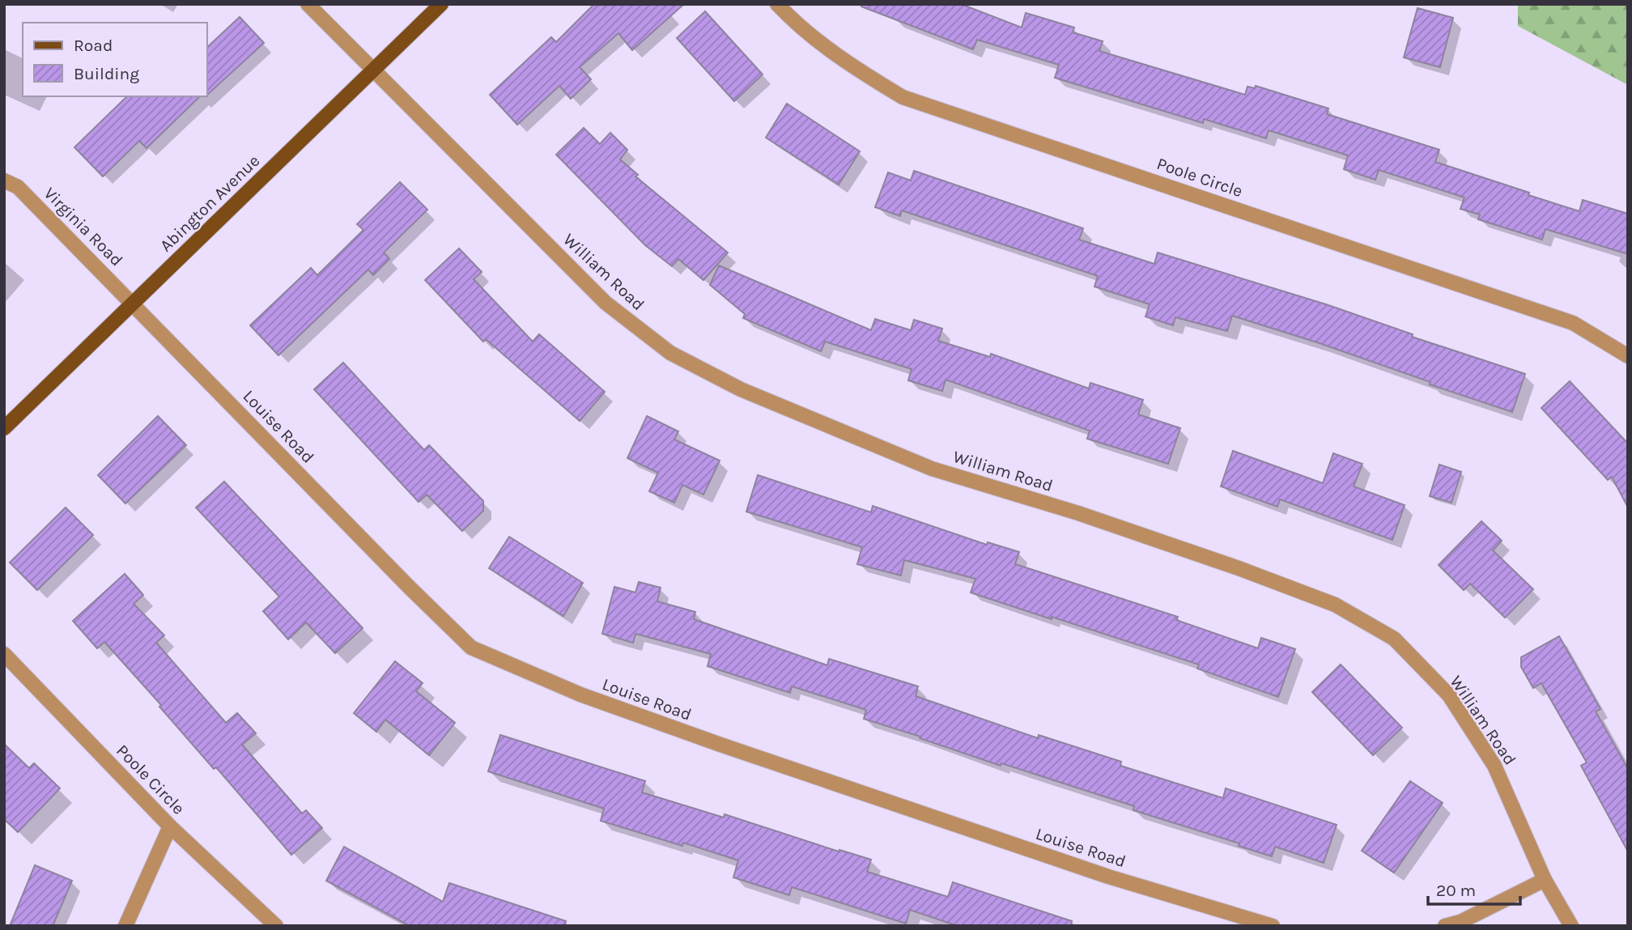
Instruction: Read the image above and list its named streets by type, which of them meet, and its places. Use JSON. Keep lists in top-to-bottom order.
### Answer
{
  "streets": {
    "main road": ["Abington Avenue"],
    "street": [
      "Poole Circle",
      "Virginia Road",
      "William Road",
      "Louise Road"
    ]
  },
  "crossings": [
    ["Abington Avenue", "Virginia Road"],
    ["Abington Avenue", "William Road"],
    ["Abington Avenue", "Louise Road"],
    ["Virginia Road", "Louise Road"]
  ],
  "legend": ["Road", "Building"],
  "scale_bar": "20 m"
}
